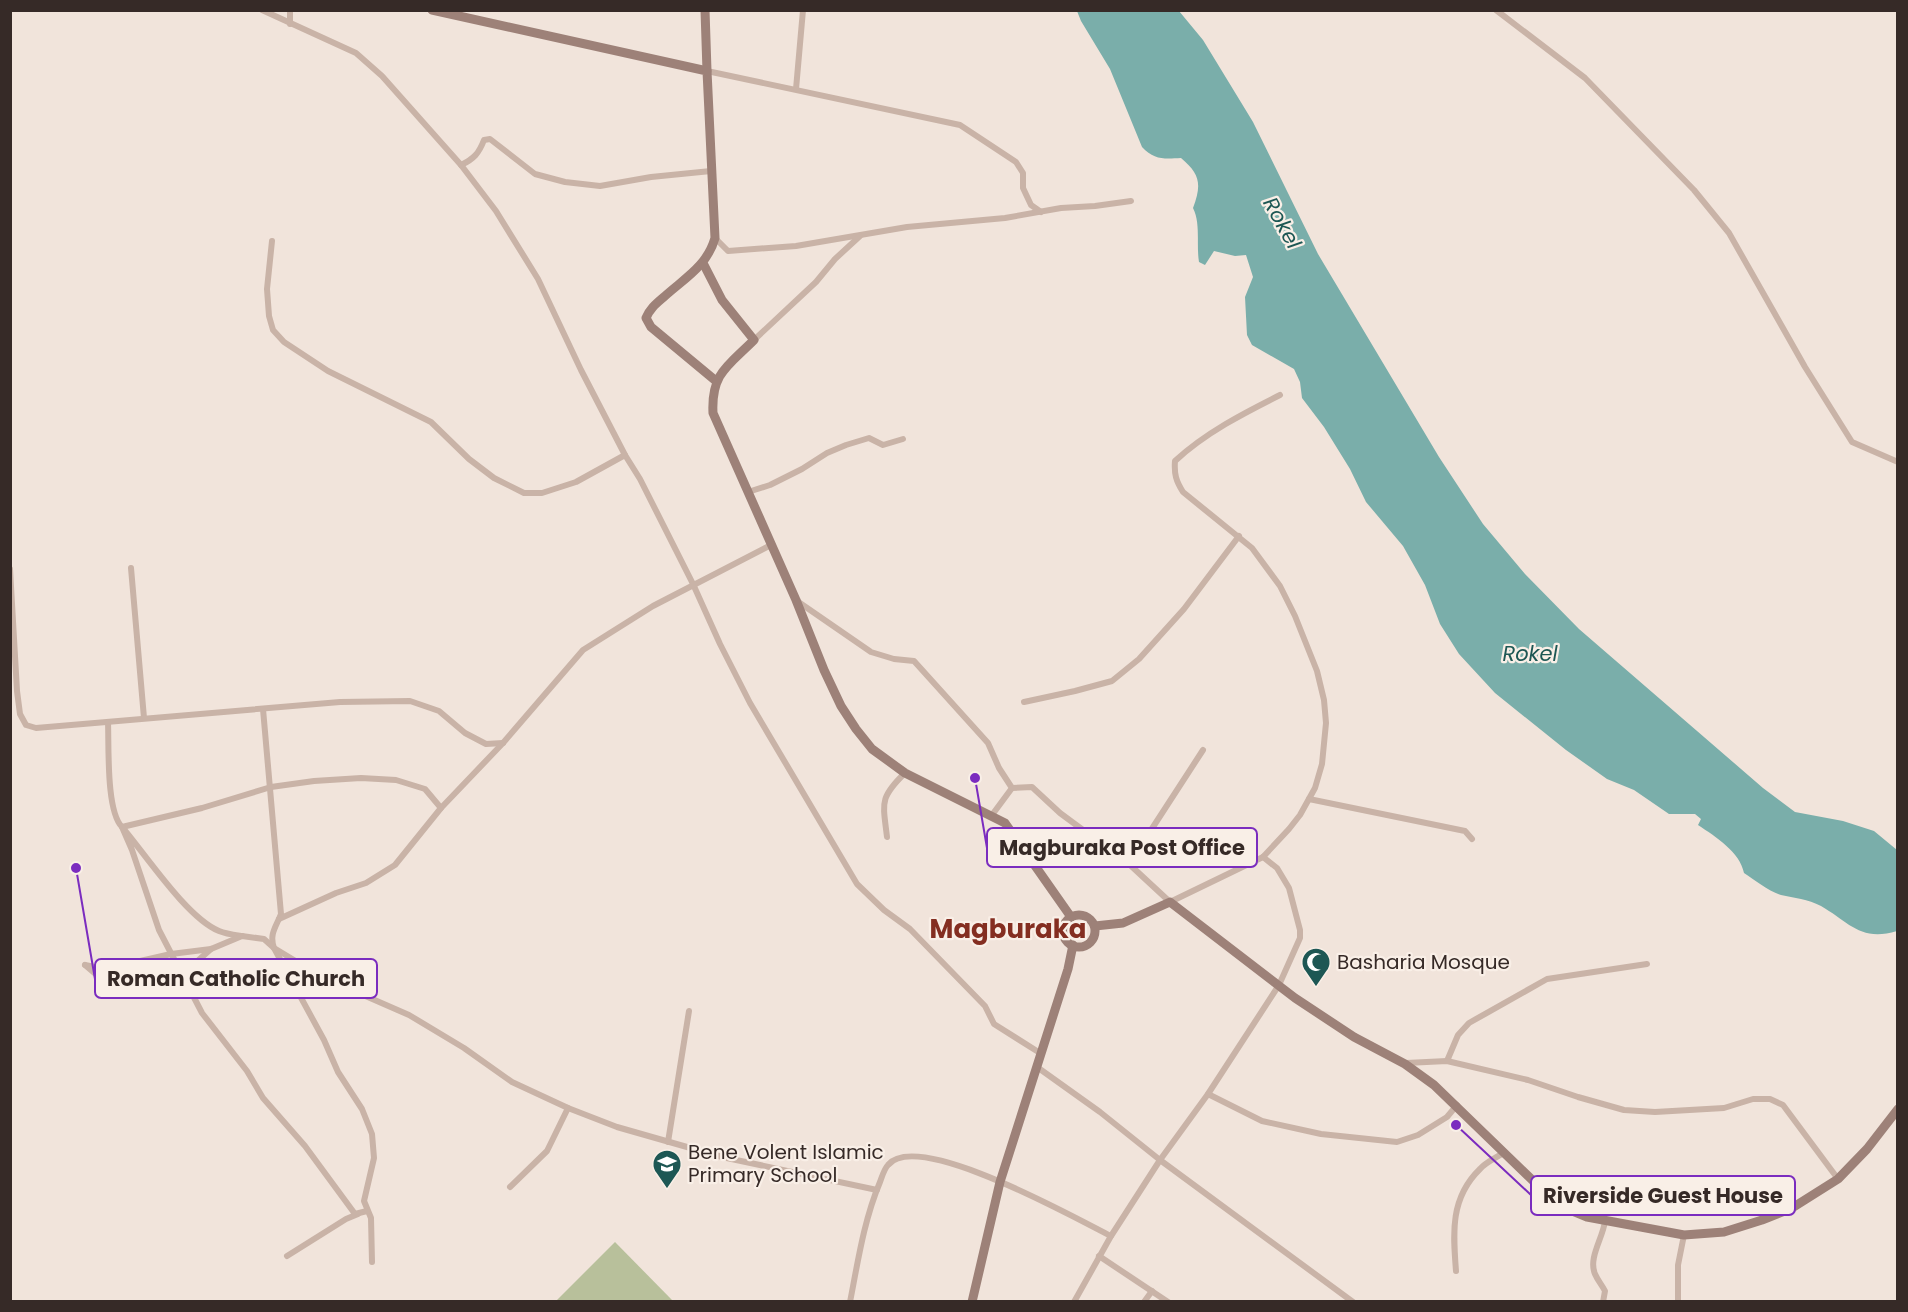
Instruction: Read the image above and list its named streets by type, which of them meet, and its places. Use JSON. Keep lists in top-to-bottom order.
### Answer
{
  "districts": ["Magburaka"],
  "water": ["Rokel"],
  "places": {
    "other": ["Magburaka Post Office", "Roman Catholic Church", "Riverside Guest House"],
    "mosque": ["Basharia Mosque"],
    "school or university": ["Bene Volent Islamic Primary School"]
  }
}
